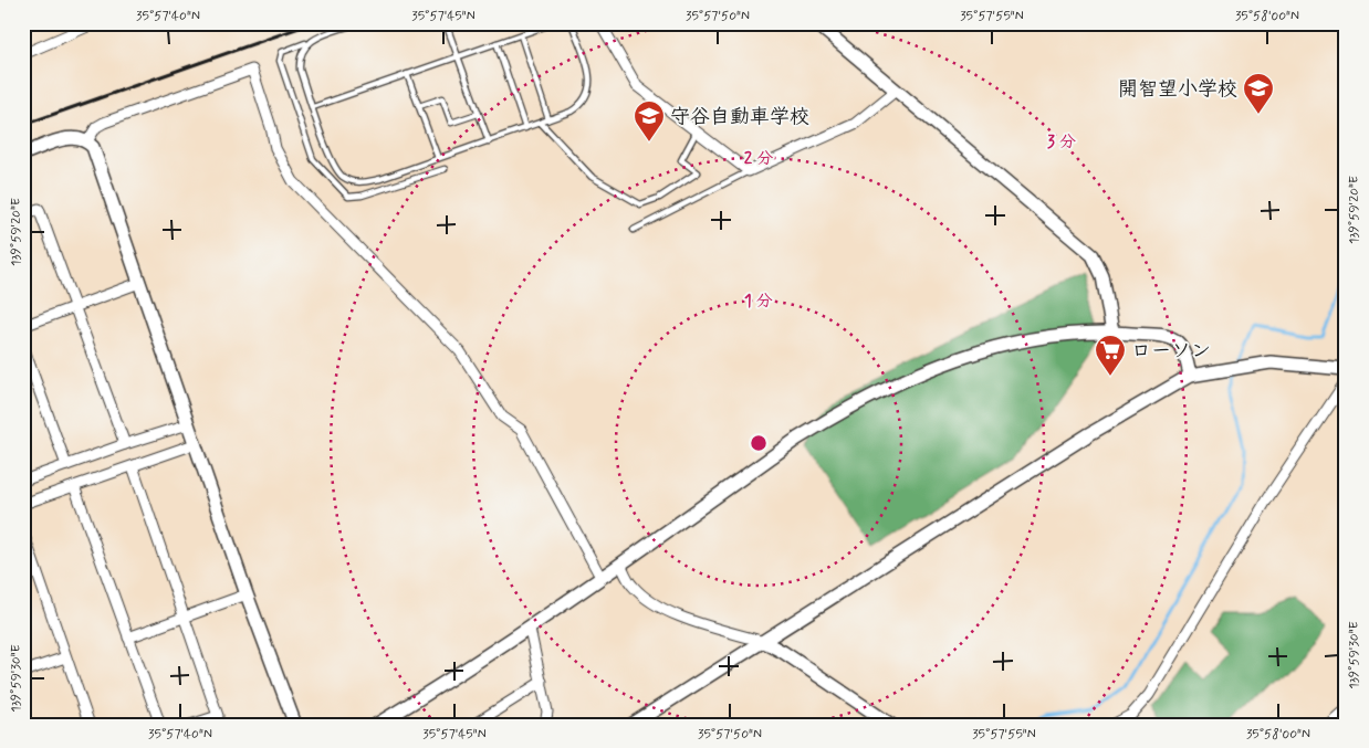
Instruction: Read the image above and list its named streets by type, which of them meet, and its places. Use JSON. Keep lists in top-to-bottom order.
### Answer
{
  "places": {
    "school or university": ["開智望小学校", "守谷自動車学校"],
    "supermarket": ["ローソン"]
  },
  "coordinates": [
    "35°57'40\"N",
    "35°57'45\"N",
    "35°57'50\"N",
    "35°57'55\"N",
    "35°58'00\"N",
    "139°59'20\"E",
    "139°59'30\"E"
  ],
  "rings": ["3 分", "2 分", "1 分"]
}
